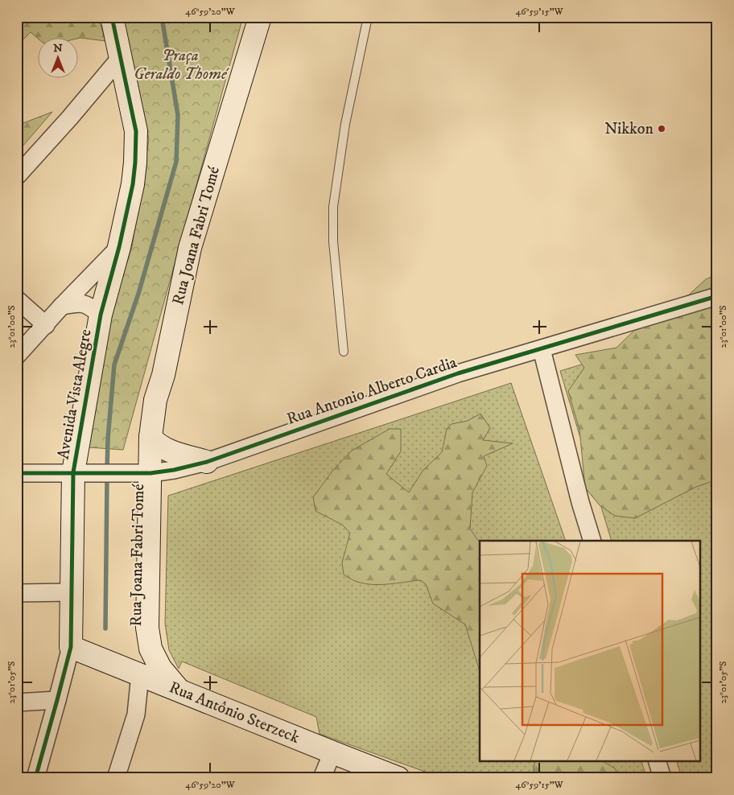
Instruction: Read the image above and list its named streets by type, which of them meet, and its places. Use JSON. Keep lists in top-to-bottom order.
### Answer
{
  "streets": {
    "street": [
      "Rua Joana Fabri Tomé",
      "Rua Antonio Alberto Cardia",
      "Avenida Vista Alegre",
      "Rua Antônio Sterzeck"
    ]
  },
  "crossings": [
    ["Rua Joana Fabri Tomé", "Rua Antonio Alberto Cardia"],
    ["Rua Joana Fabri Tomé", "Rua Antônio Sterzeck"],
    ["Rua Antonio Alberto Cardia", "Avenida Vista Alegre"],
    ["Avenida Vista Alegre", "Rua Antônio Sterzeck"]
  ],
  "parks": ["Praça Geraldo Thomé"],
  "places": ["Nikkon"],
  "north": "top",
  "coordinates": [
    "46°59'20\"W",
    "46°59'15\"W",
    "23°01'00\"S",
    "23°01'05\"S"
  ]
}
